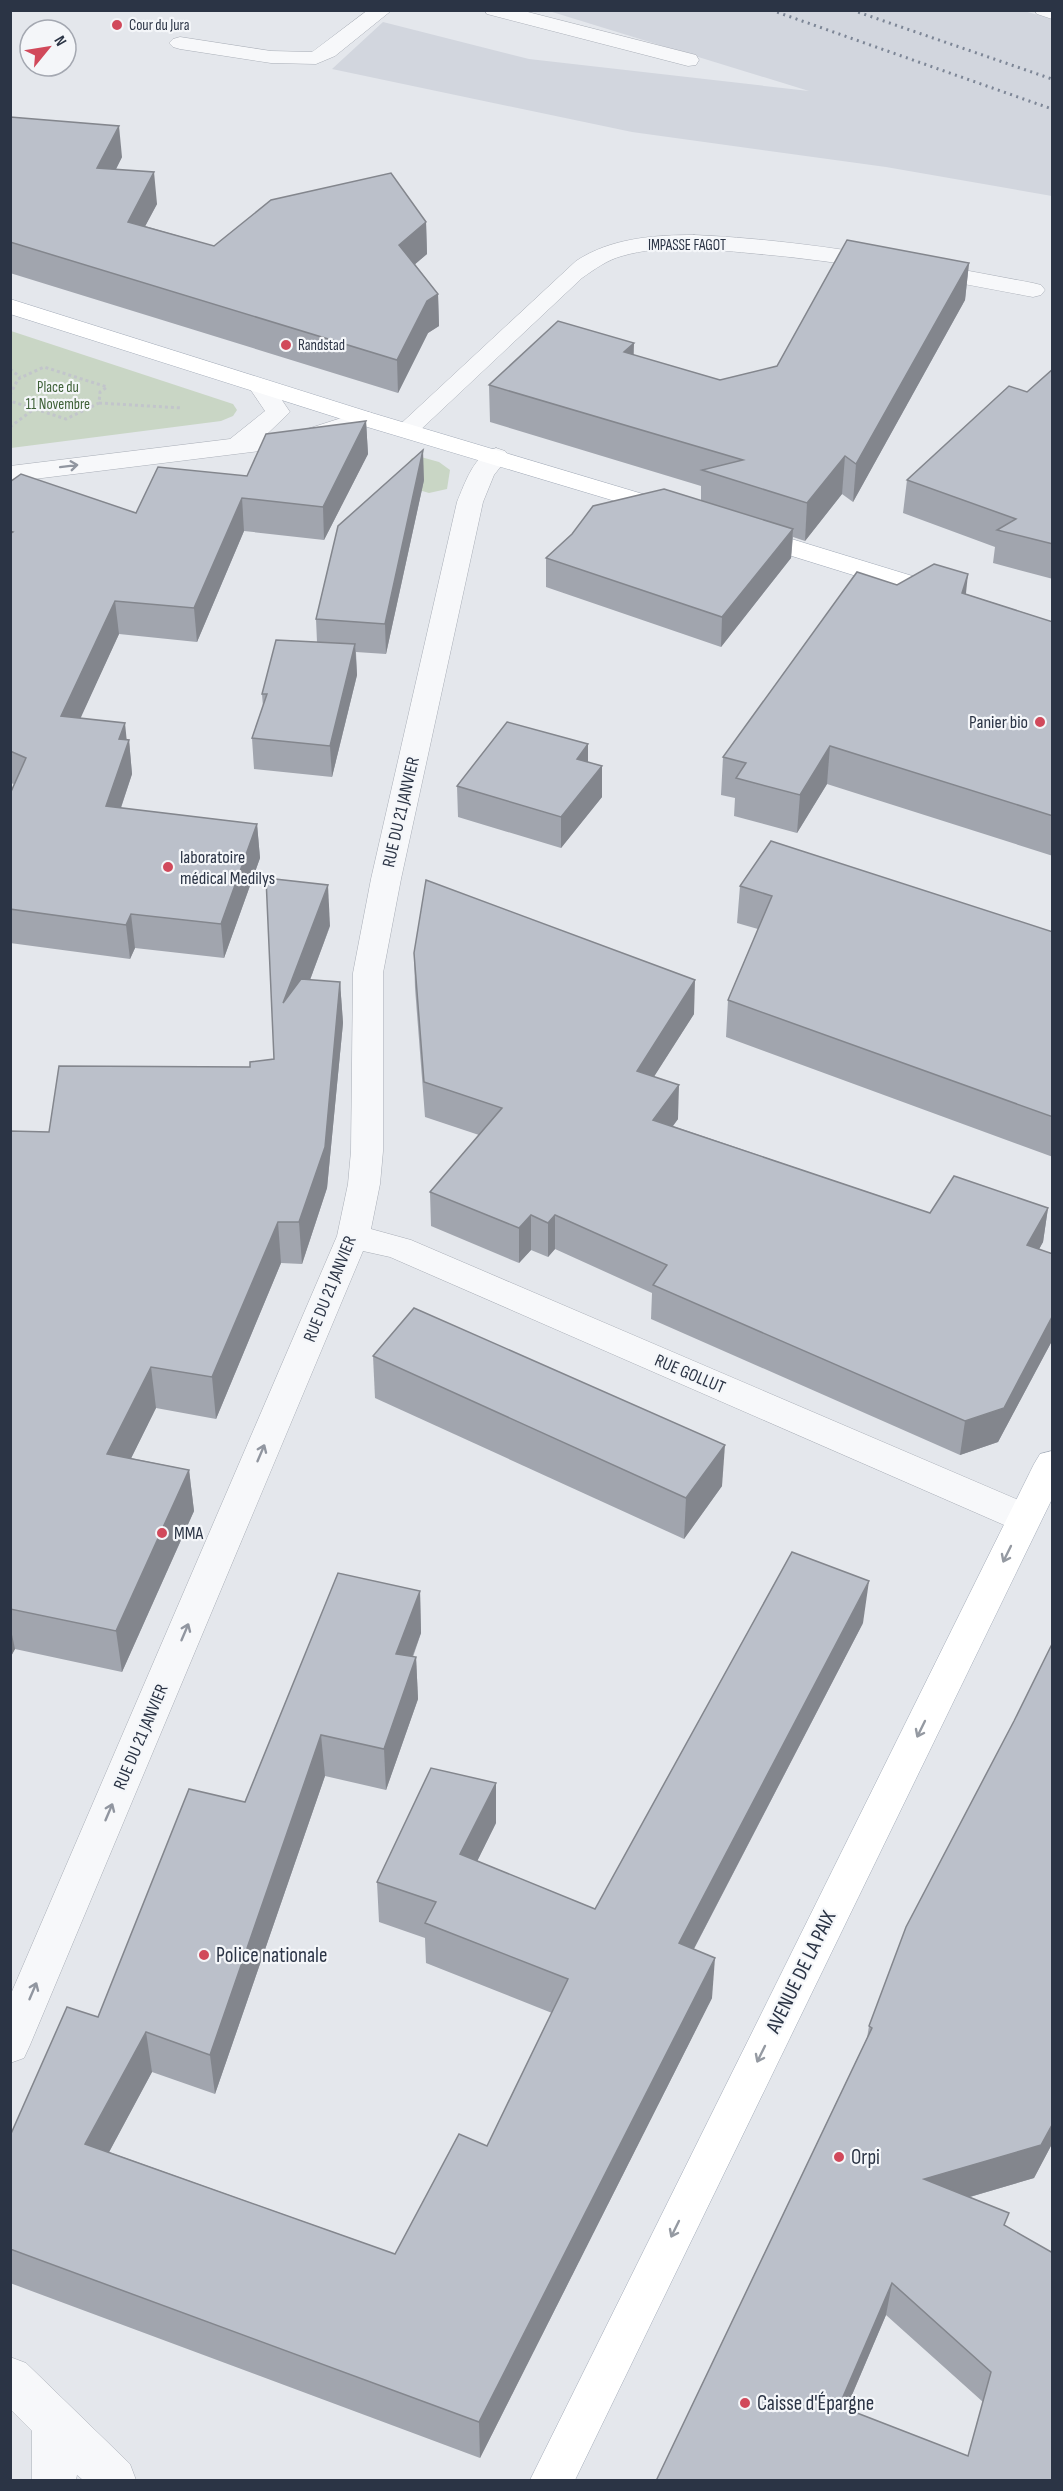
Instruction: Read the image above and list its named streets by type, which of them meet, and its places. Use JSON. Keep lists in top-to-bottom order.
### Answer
{
  "streets": {
    "main road": ["AVENUE DE LA PAIX"],
    "street": ["IMPASSE FAGOT", "RUE DU 21 JANVIER", "RUE GOLLUT"]
  },
  "crossings": [
    ["RUE DU 21 JANVIER", "RUE GOLLUT"],
    ["RUE GOLLUT", "AVENUE DE LA PAIX"]
  ],
  "one_way": ["RUE DU 21 JANVIER", "AVENUE DE LA PAIX"],
  "parks": ["Place du 11 Novembre"],
  "places": [
    "Cour du Jura",
    "Randstad",
    "Panier bio",
    "laboratoire médical Medilys",
    "MMA",
    "Police nationale",
    "Orpi",
    "Caisse d'Épargne"
  ],
  "north": "top right"
}
